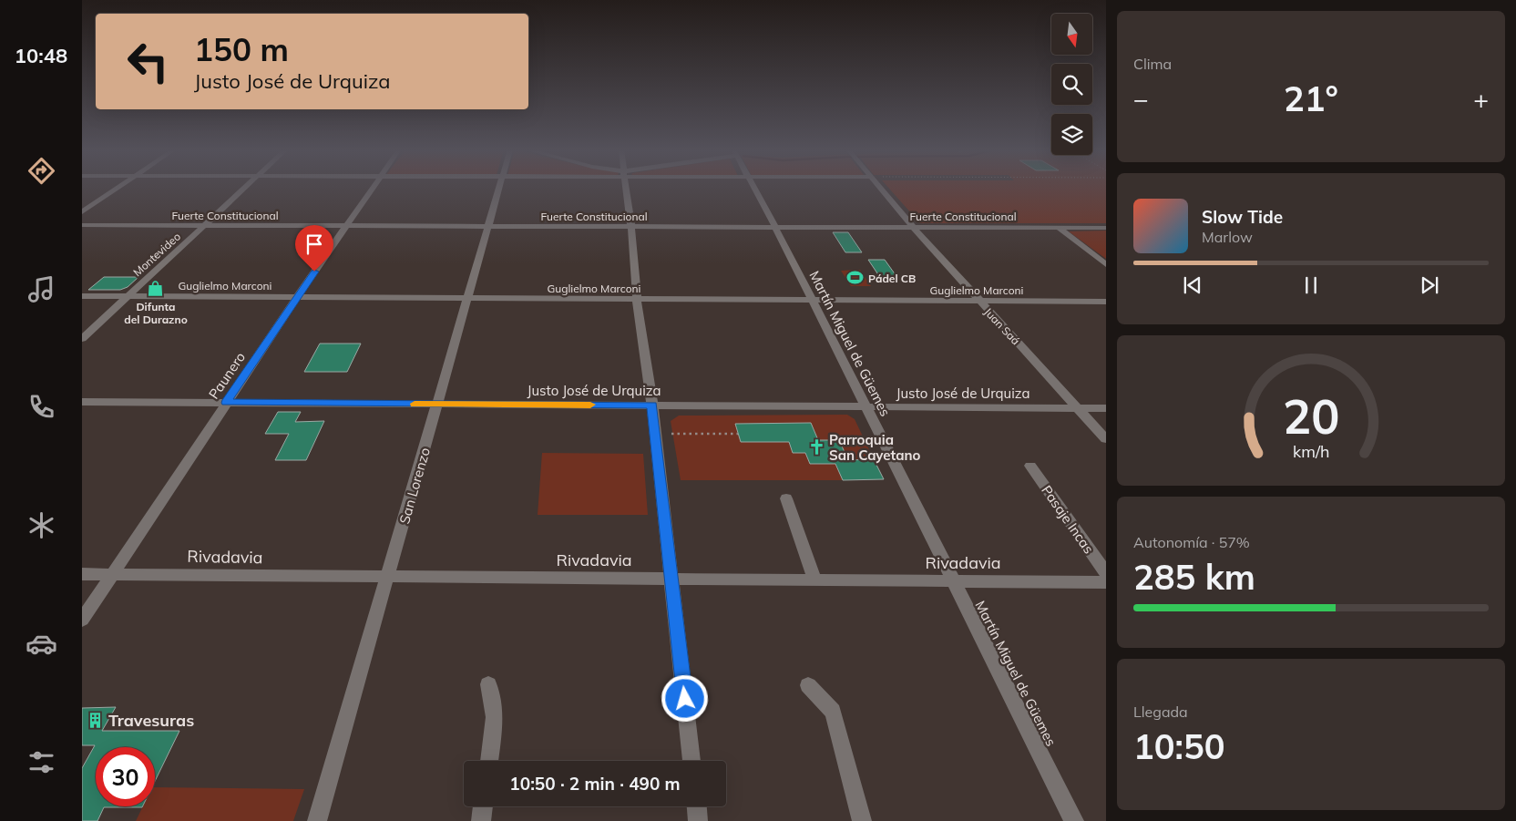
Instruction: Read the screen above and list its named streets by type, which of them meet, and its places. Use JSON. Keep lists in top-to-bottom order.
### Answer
{
  "streets": {
    "street": [
      "Fuerte Constitucional",
      "Montevideo",
      "Guglielmo Marconi",
      "Juan Saá",
      "Martín Miguel de Güemes",
      "Paunero",
      "Justo José de Urquiza",
      "San Lorenzo",
      "Pasaje Incas",
      "Rivadavia"
    ]
  },
  "crossings": [
    ["Fuerte Constitucional", "Montevideo"],
    ["Fuerte Constitucional", "Juan Saá"],
    ["Fuerte Constitucional", "Martín Miguel de Güemes"],
    ["Fuerte Constitucional", "Paunero"],
    ["Fuerte Constitucional", "San Lorenzo"],
    ["Montevideo", "Guglielmo Marconi"],
    ["Guglielmo Marconi", "Juan Saá"],
    ["Guglielmo Marconi", "Martín Miguel de Güemes"],
    ["Guglielmo Marconi", "Paunero"],
    ["Guglielmo Marconi", "San Lorenzo"],
    ["Juan Saá", "Justo José de Urquiza"],
    ["Martín Miguel de Güemes", "Justo José de Urquiza"],
    ["Martín Miguel de Güemes", "Rivadavia"],
    ["Paunero", "Justo José de Urquiza"],
    ["Paunero", "Rivadavia"],
    ["Justo José de Urquiza", "San Lorenzo"],
    ["San Lorenzo", "Rivadavia"]
  ],
  "places": {
    "sports": ["Pádel CB"],
    "shop": ["Difunta del Durazno"],
    "church": ["Parroquia San Cayetano"],
    "building": ["Travesuras"]
  },
  "north": "bottom",
  "page": {
    "tabs": "10:48",
    "tile": [
      "Clima",
      ["Autonomía · 57%", "285 km"],
      ["Llegada", "10:50"]
    ],
    "turn": ["150 m", "Justo José de Urquiza"],
    "heat": ["−", "21°", "+"],
    "song": ["Slow Tide", "Marlow"],
    "limit": "30",
    "trip": "10:50 · 2 min · 490 m",
    "gauge": ["20", "km/h"]
  }
}
